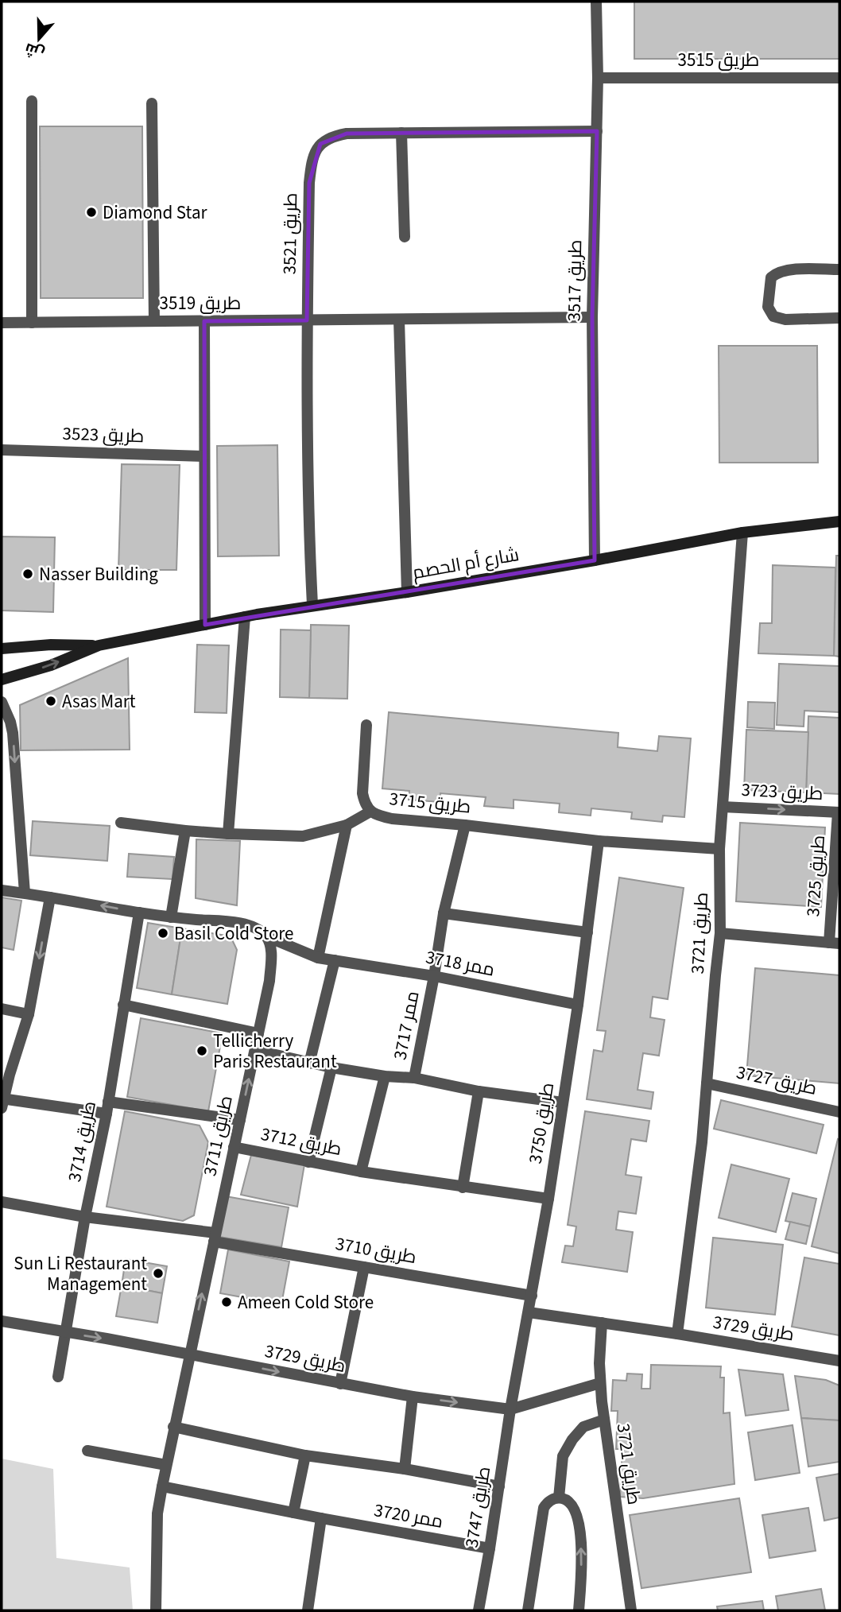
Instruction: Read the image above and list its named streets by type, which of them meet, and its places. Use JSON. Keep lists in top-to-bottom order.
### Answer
{
  "streets": {
    "street": [
      "طريق 3515",
      "طريق 3521",
      "طريق 3517",
      "طريق 3519",
      "طريق 3523",
      "شارع أم الحصم",
      "طريق 3723",
      "طريق 3715",
      "طريق 3725",
      "طريق 3721",
      "ممر 3718",
      "ممر 3717",
      "طريق 3727",
      "طريق 3750",
      "طريق 3711",
      "طريق 3714",
      "طريق 3712",
      "طريق 3710",
      "طريق 3729",
      "طريق 3747",
      "ممر 3720"
    ]
  },
  "crossings": [
    ["طريق 3515", "طريق 3517"],
    ["طريق 3521", "طريق 3517"],
    ["طريق 3521", "طريق 3519"],
    ["طريق 3521", "شارع أم الحصم"],
    ["طريق 3517", "طريق 3519"],
    ["طريق 3517", "شارع أم الحصم"],
    ["شارع أم الحصم", "طريق 3721"],
    ["طريق 3723", "طريق 3725"],
    ["طريق 3723", "طريق 3721"],
    ["طريق 3715", "طريق 3721"],
    ["طريق 3715", "ممر 3717"],
    ["طريق 3715", "طريق 3750"],
    ["طريق 3725", "طريق 3721"],
    ["طريق 3721", "طريق 3727"],
    ["طريق 3721", "طريق 3729"],
    ["ممر 3718", "ممر 3717"],
    ["ممر 3718", "طريق 3750"],
    ["ممر 3718", "طريق 3711"],
    ["طريق 3750", "طريق 3712"],
    ["طريق 3750", "طريق 3710"],
    ["طريق 3750", "طريق 3729"],
    ["طريق 3750", "طريق 3747"],
    ["طريق 3711", "طريق 3712"],
    ["طريق 3711", "طريق 3710"],
    ["طريق 3711", "طريق 3729"],
    ["طريق 3711", "ممر 3720"],
    ["طريق 3714", "طريق 3712"],
    ["طريق 3714", "طريق 3710"],
    ["طريق 3714", "طريق 3729"],
    ["طريق 3729", "طريق 3747"],
    ["طريق 3747", "ممر 3720"]
  ],
  "one_way": ["طريق 3723"],
  "places": [
    "Diamond Star",
    "Nasser Building",
    "Asas Mart",
    "Basil Cold Store",
    "Tellicherry Paris Restaurant",
    "Sun Li Restaurant Management",
    "Ameen Cold Store"
  ],
  "north": "bottom"
}
